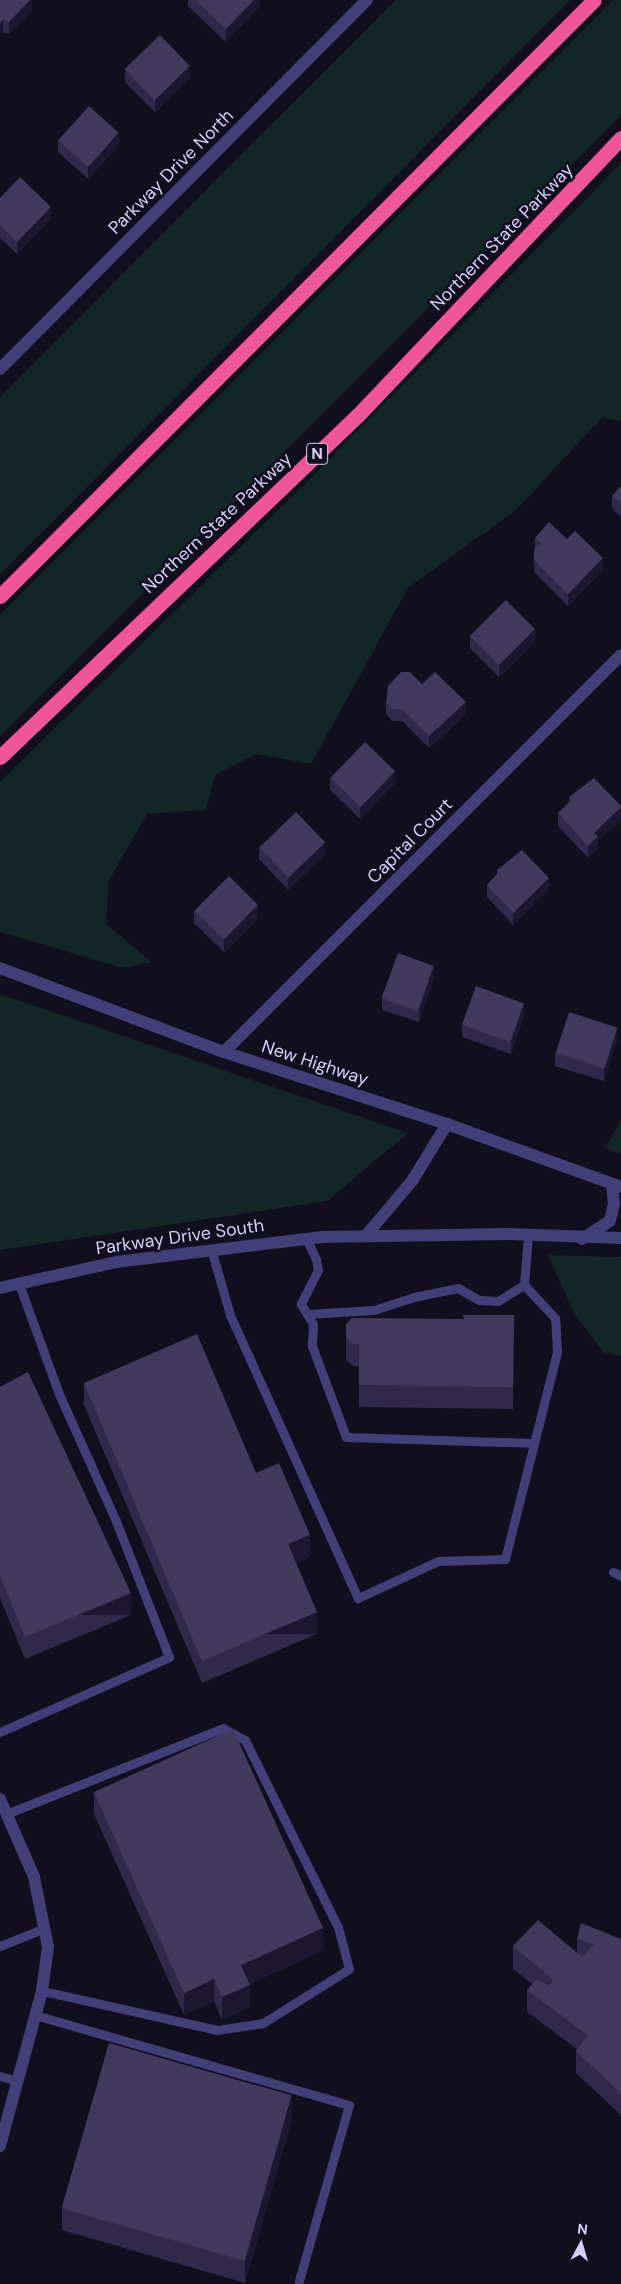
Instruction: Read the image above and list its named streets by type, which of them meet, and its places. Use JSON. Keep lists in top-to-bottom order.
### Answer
{
  "streets": {
    "highway": ["Northern State Parkway", "N"],
    "street": [
      "Parkway Drive North",
      "Capital Court",
      "New Highway",
      "Parkway Drive South"
    ]
  },
  "crossings": [
    ["Capital Court", "New Highway"]
  ],
  "north": "top"
}
